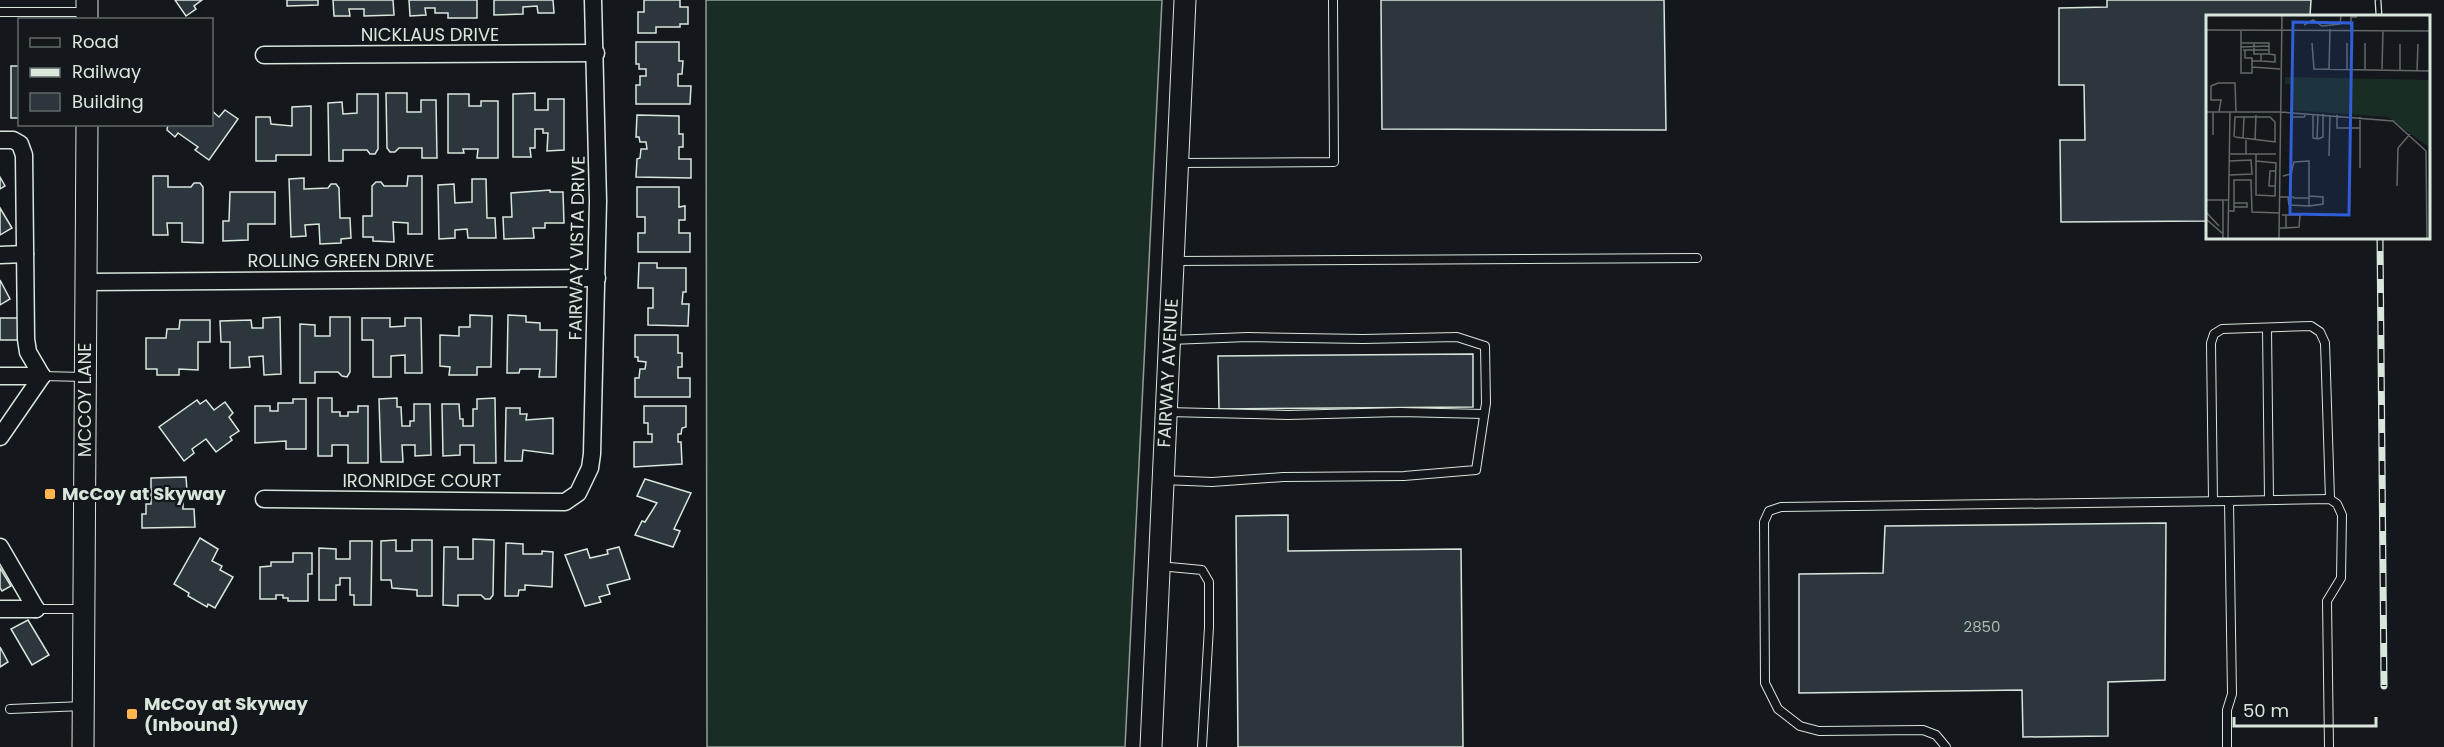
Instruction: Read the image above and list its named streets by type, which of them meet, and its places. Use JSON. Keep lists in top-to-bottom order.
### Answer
{
  "streets": {
    "street": [
      "NICKLAUS DRIVE",
      "FAIRWAY VISTA DRIVE",
      "ROLLING GREEN DRIVE",
      "FAIRWAY AVENUE",
      "MCCOY LANE",
      "IRONRIDGE COURT"
    ]
  },
  "crossings": [
    ["NICKLAUS DRIVE", "FAIRWAY VISTA DRIVE"],
    ["FAIRWAY VISTA DRIVE", "ROLLING GREEN DRIVE"],
    ["FAIRWAY VISTA DRIVE", "IRONRIDGE COURT"],
    ["ROLLING GREEN DRIVE", "MCCOY LANE"]
  ],
  "places": {
    "transit": ["McCoy at Skyway", "McCoy at Skyway (Inbound)"]
  },
  "house_numbers": ["2850"],
  "legend": ["Road", "Railway", "Building"],
  "scale_bar": "50 m"
}
